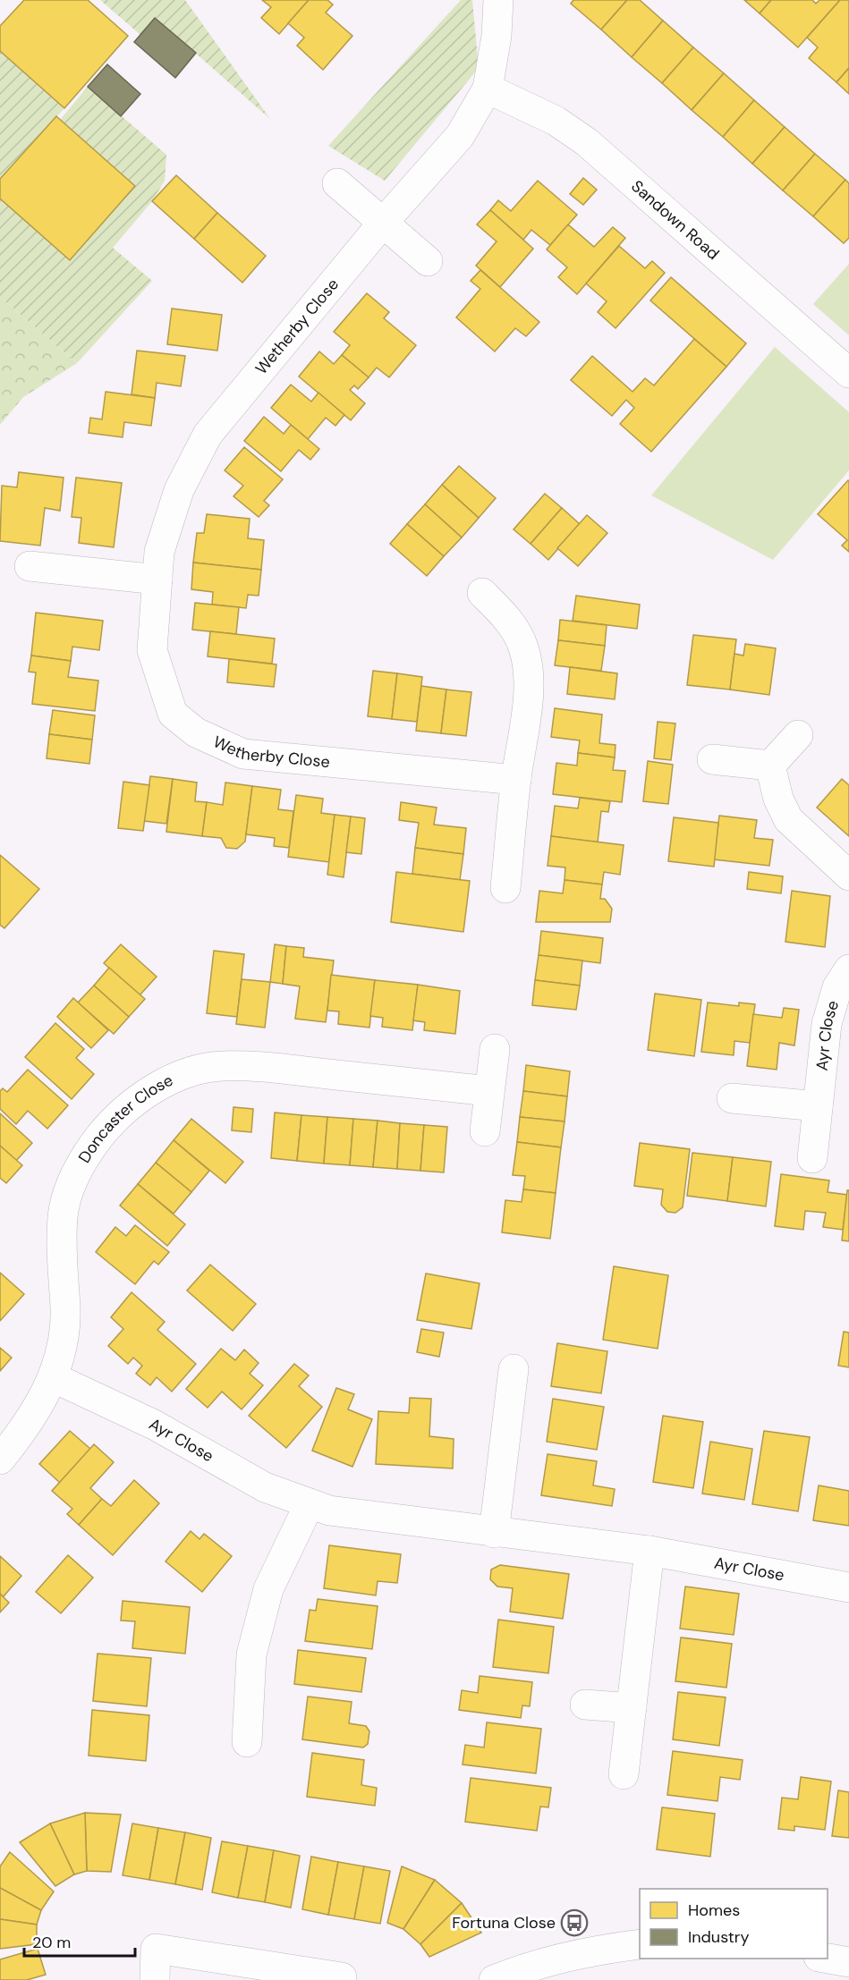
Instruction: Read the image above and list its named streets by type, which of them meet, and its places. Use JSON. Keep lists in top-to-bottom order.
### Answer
{
  "streets": {
    "street": [
      "Sandown Road",
      "Wetherby Close",
      "Ayr Close",
      "Doncaster Close"
    ]
  },
  "crossings": [
    ["Ayr Close", "Doncaster Close"]
  ],
  "places": {
    "bus stop": ["Fortuna Close"]
  },
  "legend": ["Homes", "Industry"],
  "scale_bar": "20 m"
}
